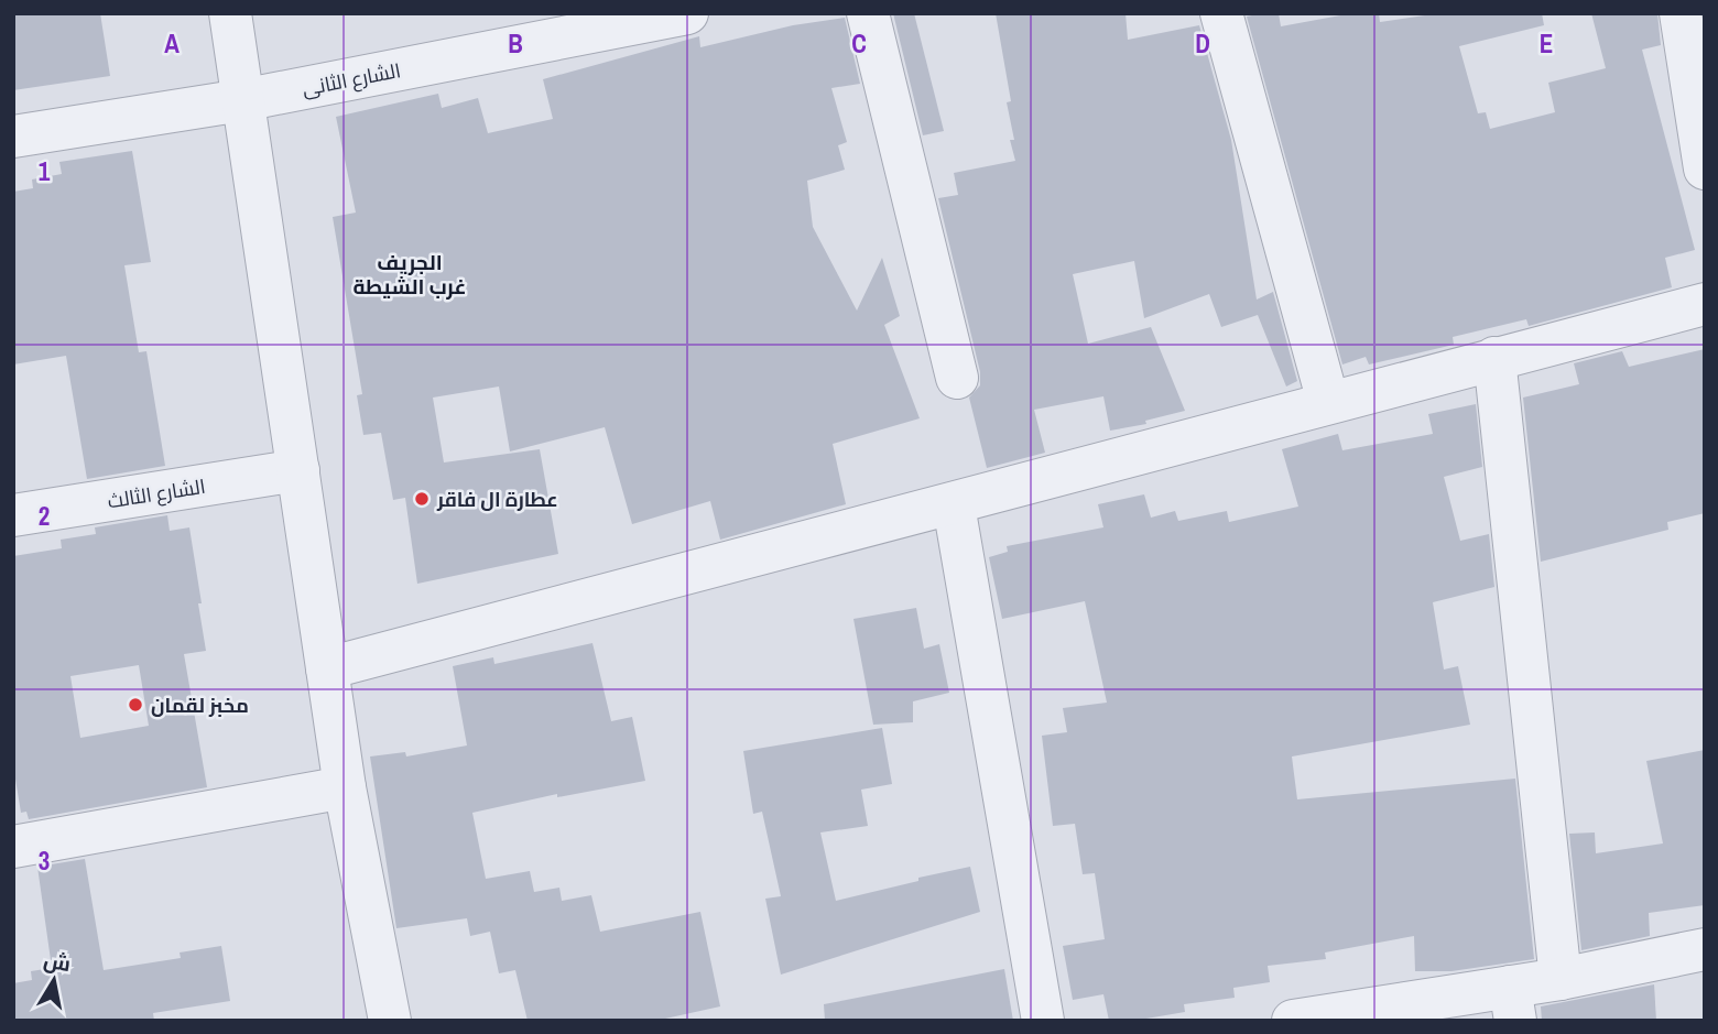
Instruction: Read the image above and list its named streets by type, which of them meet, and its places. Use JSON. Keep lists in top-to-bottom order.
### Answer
{
  "streets": {
    "street": ["الشارع الثانى", "الشارع الثالث"]
  },
  "districts": ["الجريف غرب الشيطة"],
  "places": ["عطارة ال فاقر", "مخبز لقمان"],
  "north": "top",
  "grid": {
    "columns": [
      "A",
      "B",
      "C",
      "D",
      "E"
    ],
    "rows": ["1", "2", "3"]
  }
}
